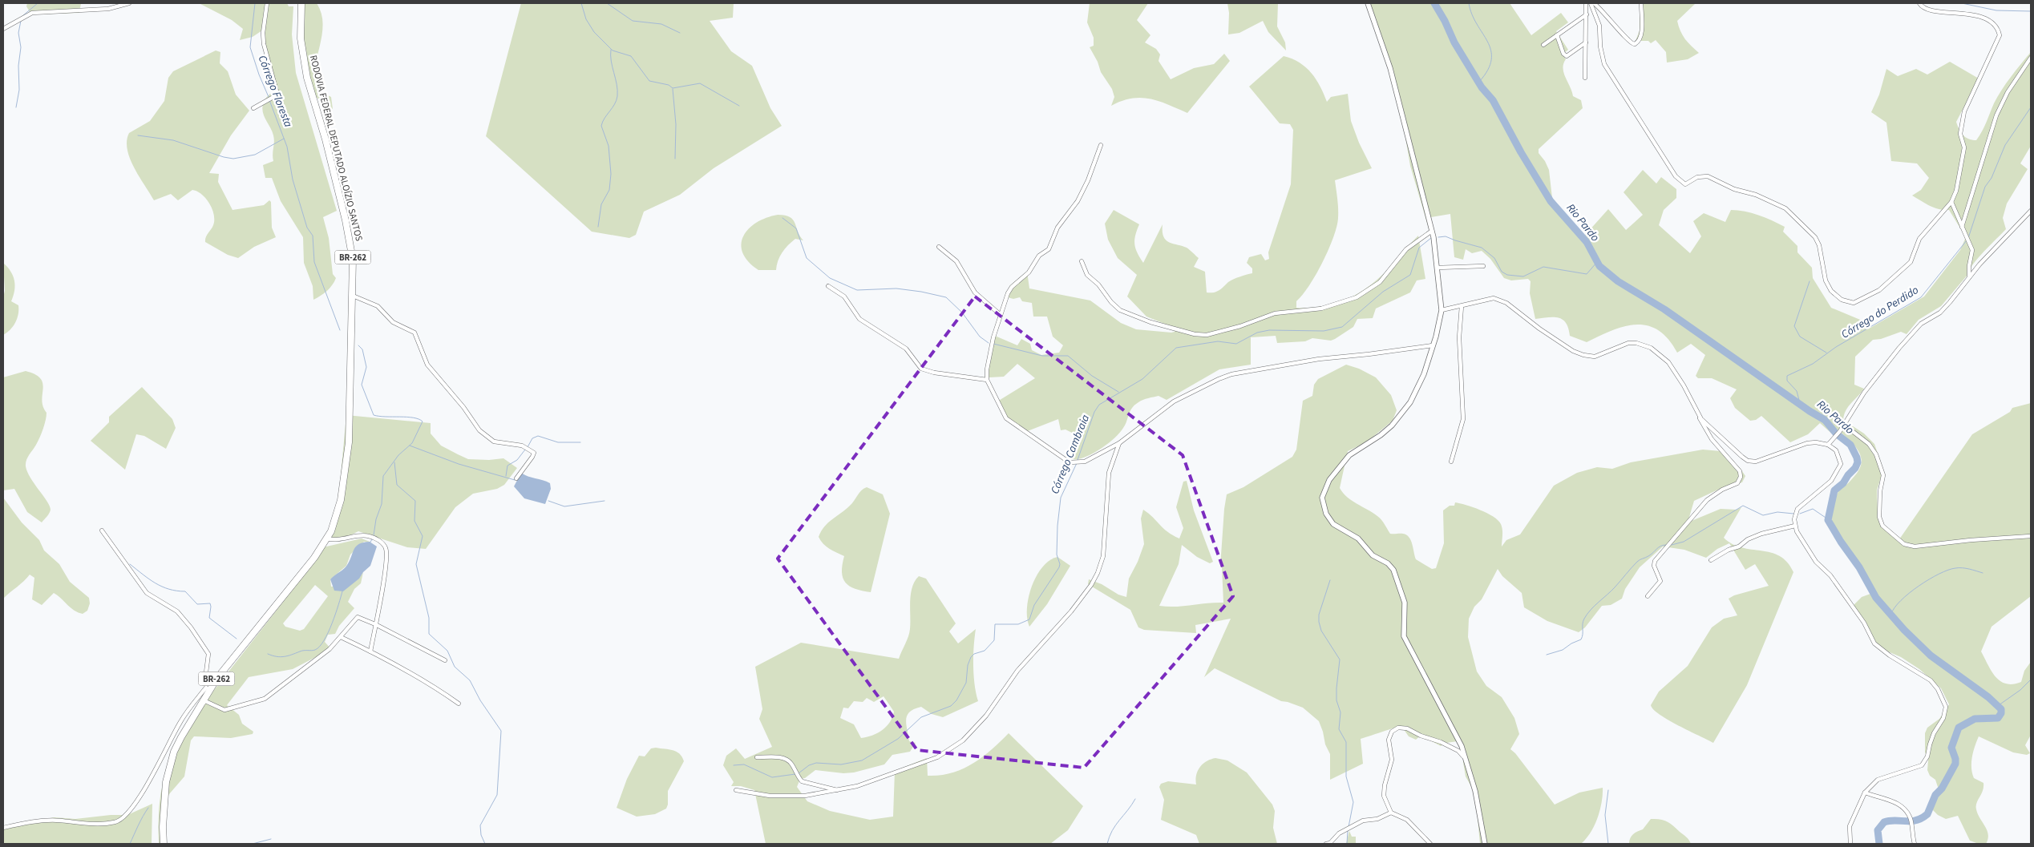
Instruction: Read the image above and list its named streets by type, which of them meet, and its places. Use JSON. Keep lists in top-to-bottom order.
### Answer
{
  "streets": {
    "highway": ["RODOVIA FEDERAL DEPUTADO ALOÍZIO SANTOS", "BR-262"]
  },
  "water": [
    "Córrego Floresta",
    "Rio Pardo",
    "Córrego do Perdido",
    "Córrego Cambraia"
  ]
}
